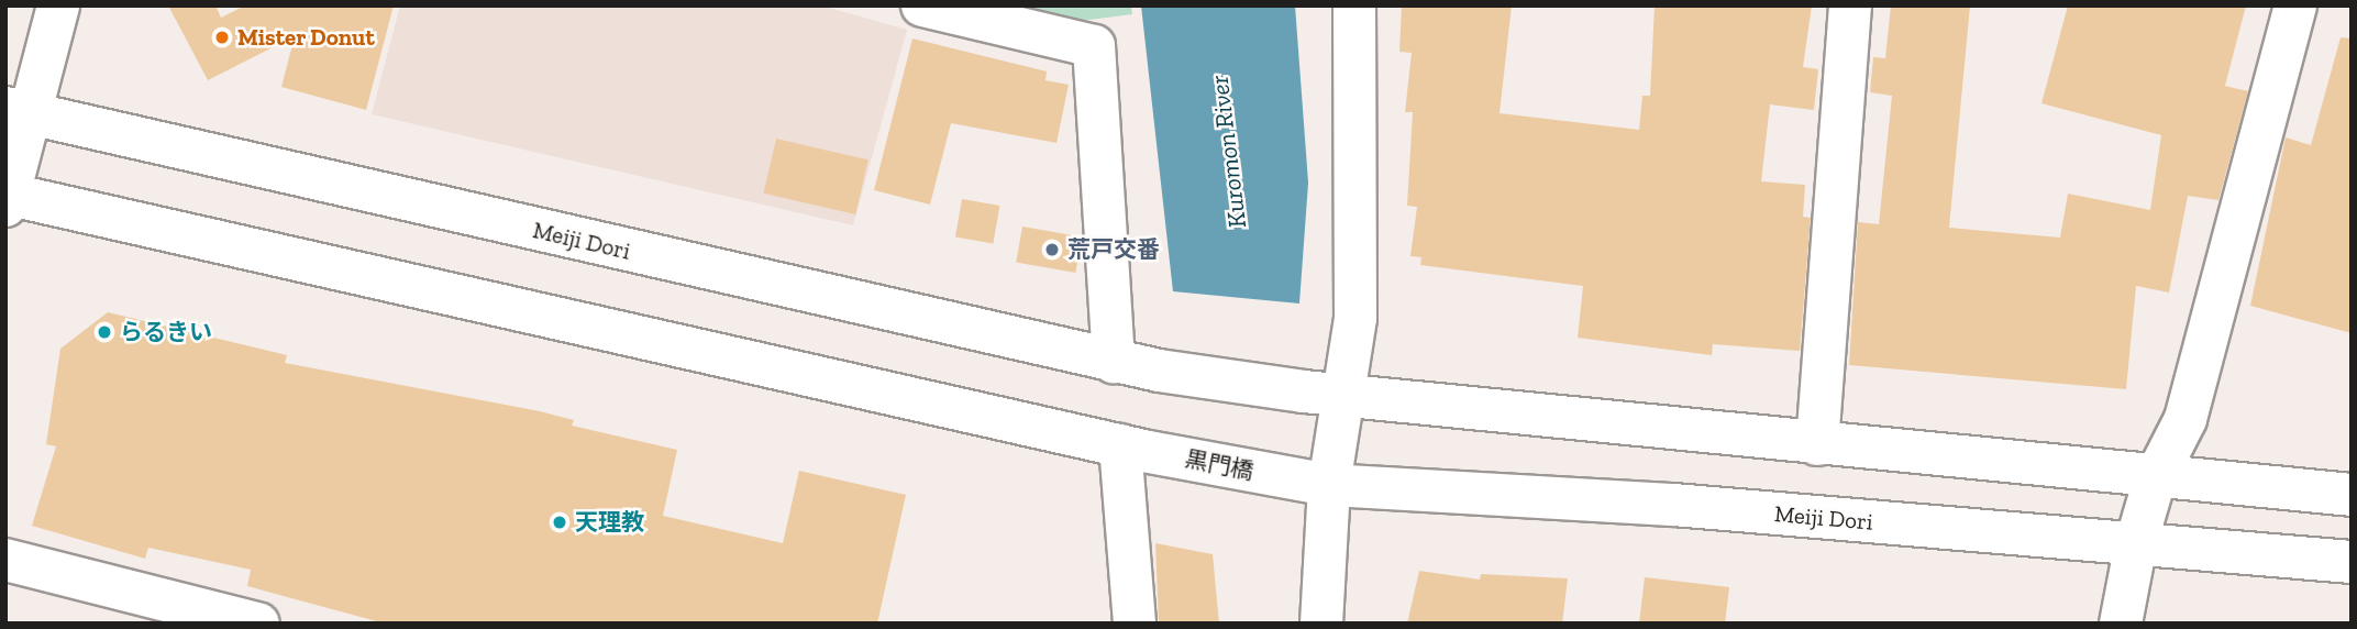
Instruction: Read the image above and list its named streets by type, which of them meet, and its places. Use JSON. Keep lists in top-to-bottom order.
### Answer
{
  "streets": {
    "street": ["Meiji Dori", "黒門橋"]
  },
  "crossings": [
    ["Meiji Dori", "黒門橋"]
  ],
  "water": ["Kuromon River"],
  "places": [
    "Mister Donut",
    "荒戸交番",
    "らるきい",
    "天理教"
  ]
}
